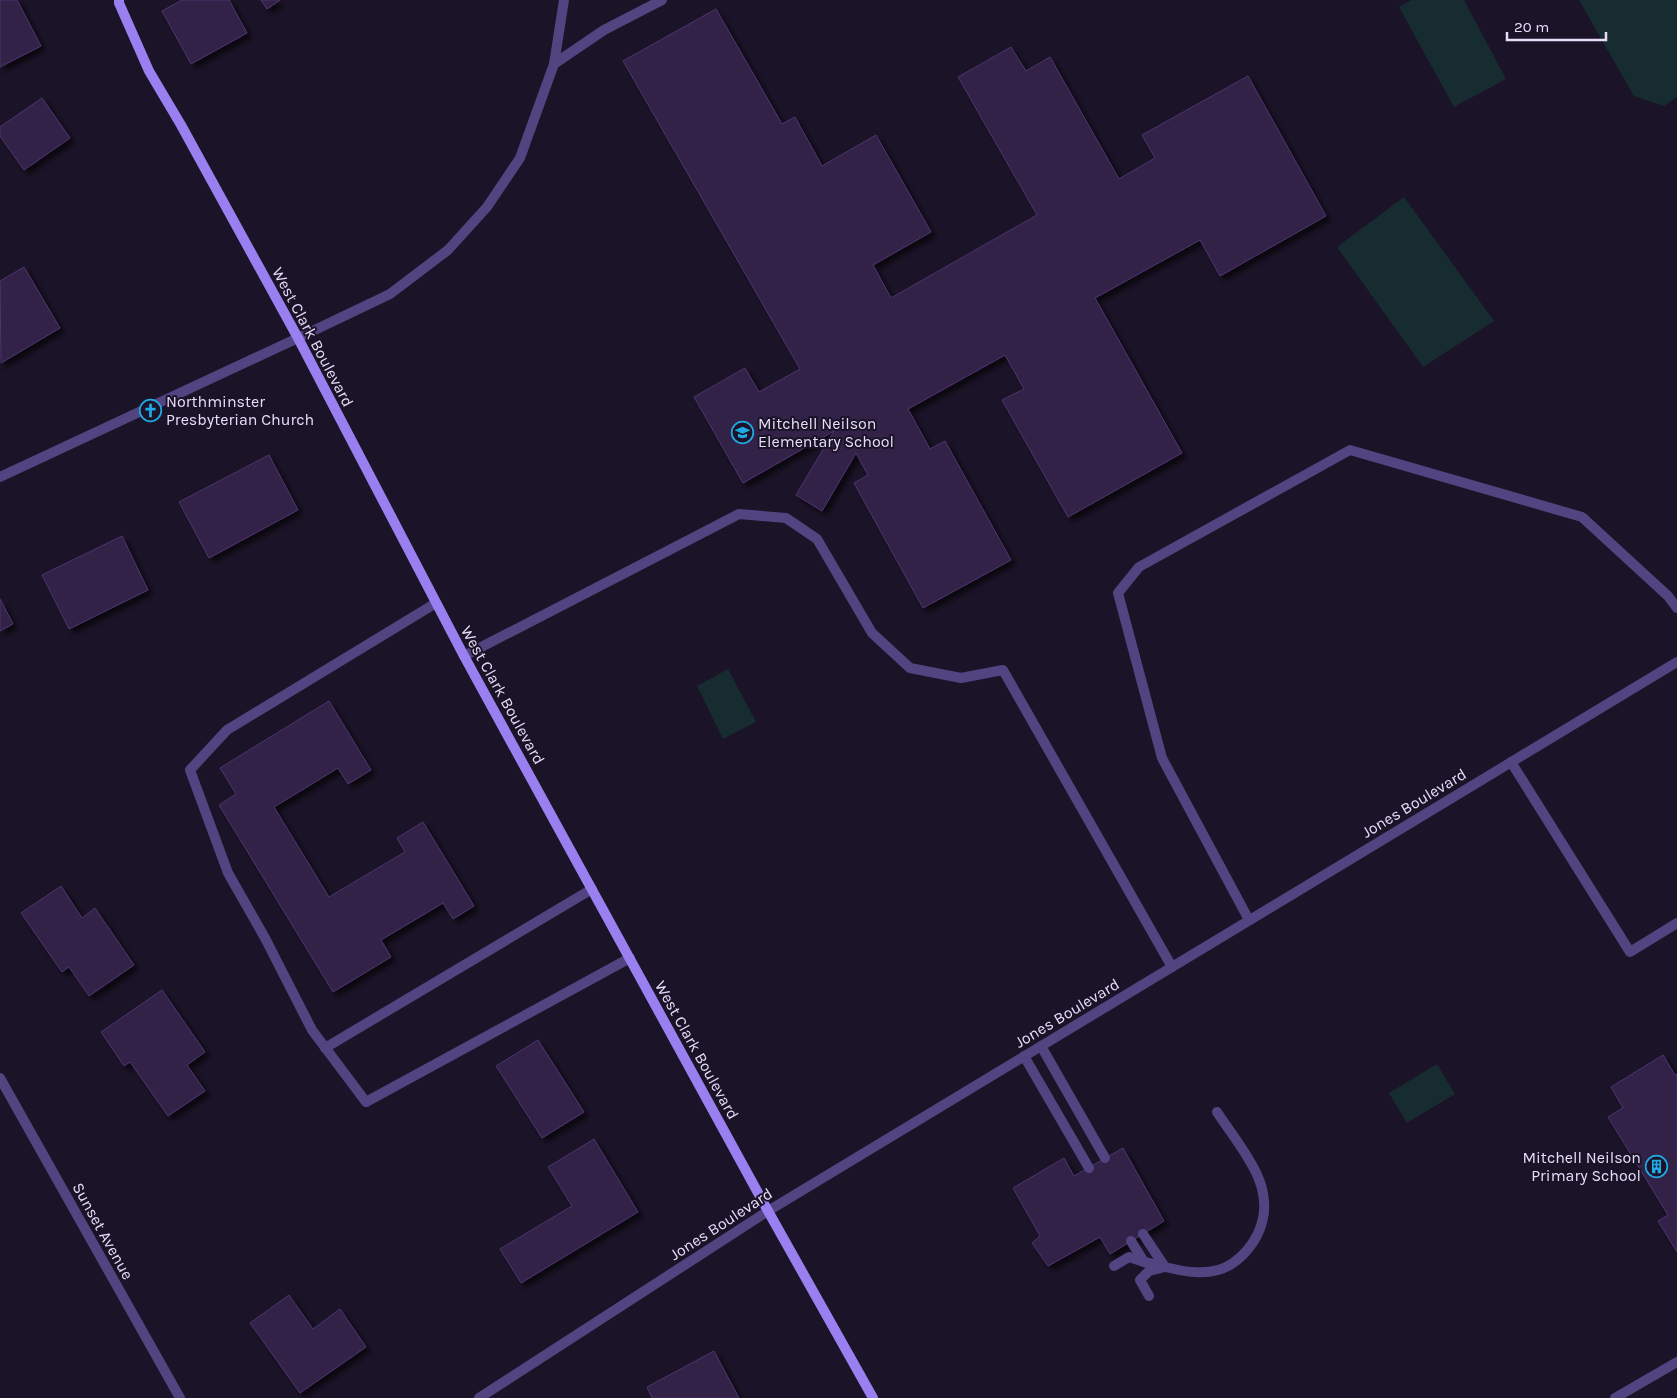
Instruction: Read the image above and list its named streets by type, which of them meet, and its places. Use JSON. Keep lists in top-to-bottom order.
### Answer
{
  "streets": {
    "street": ["West Clark Boulevard", "Jones Boulevard", "Sunset Avenue"]
  },
  "crossings": [
    ["West Clark Boulevard", "Jones Boulevard"]
  ],
  "places": {
    "church": ["Northminster Presbyterian Church"],
    "school or university": ["Mitchell Neilson Elementary School"],
    "building": ["Mitchell Neilson Primary School"]
  },
  "scale_bar": "20 m"
}
